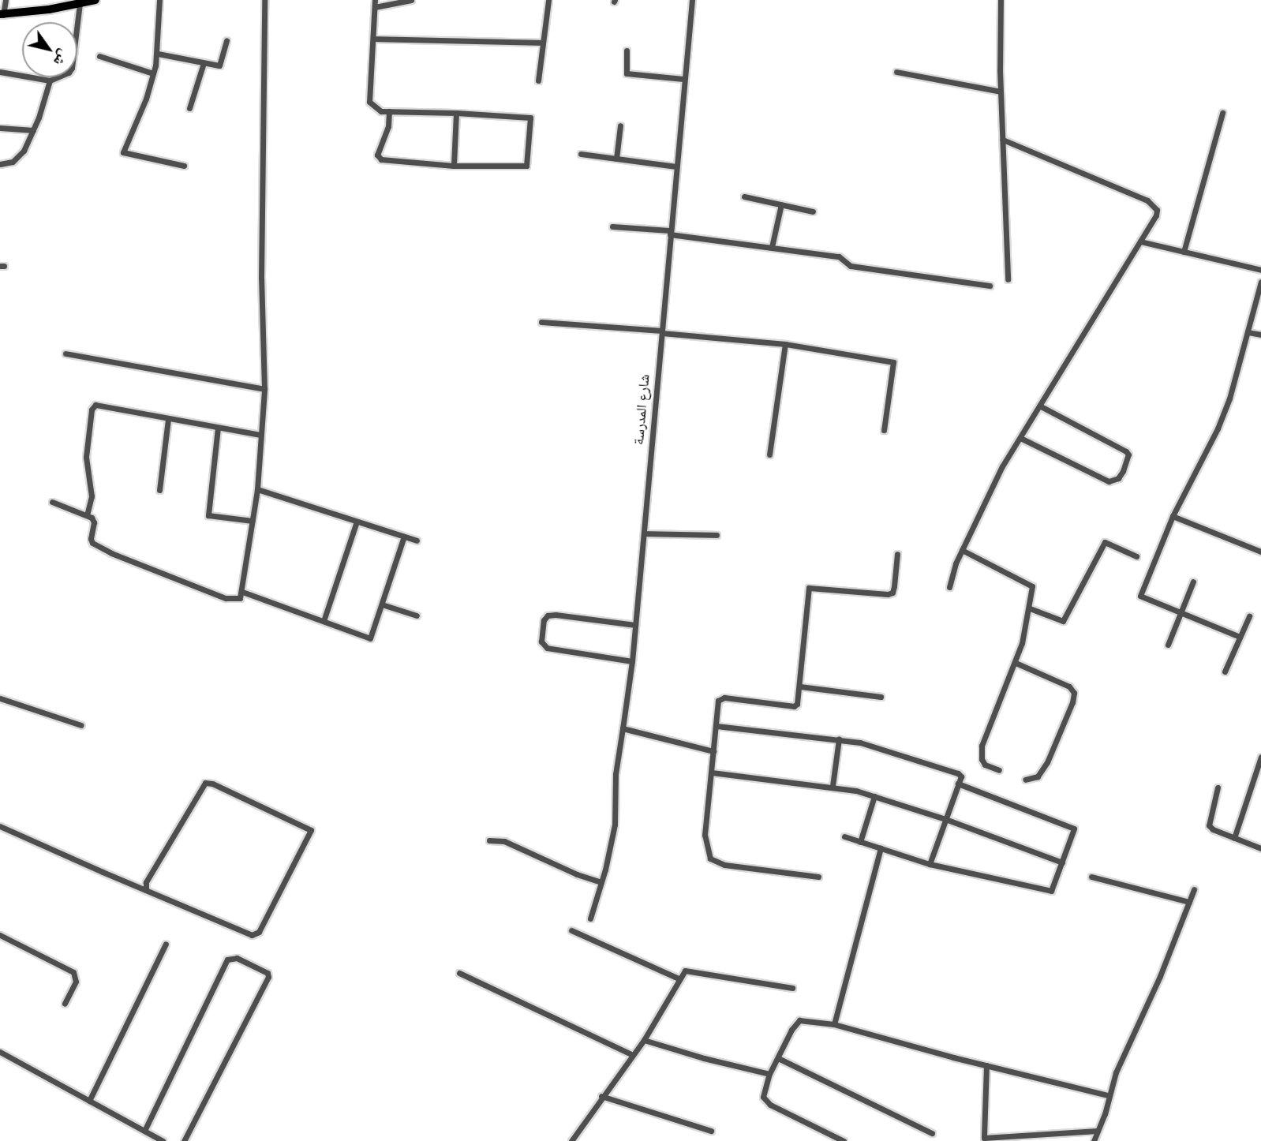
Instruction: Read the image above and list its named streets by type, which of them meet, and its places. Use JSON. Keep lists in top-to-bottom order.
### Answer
{
  "streets": {
    "street": ["شارع المدرسة"]
  },
  "north": "bottom right"
}
